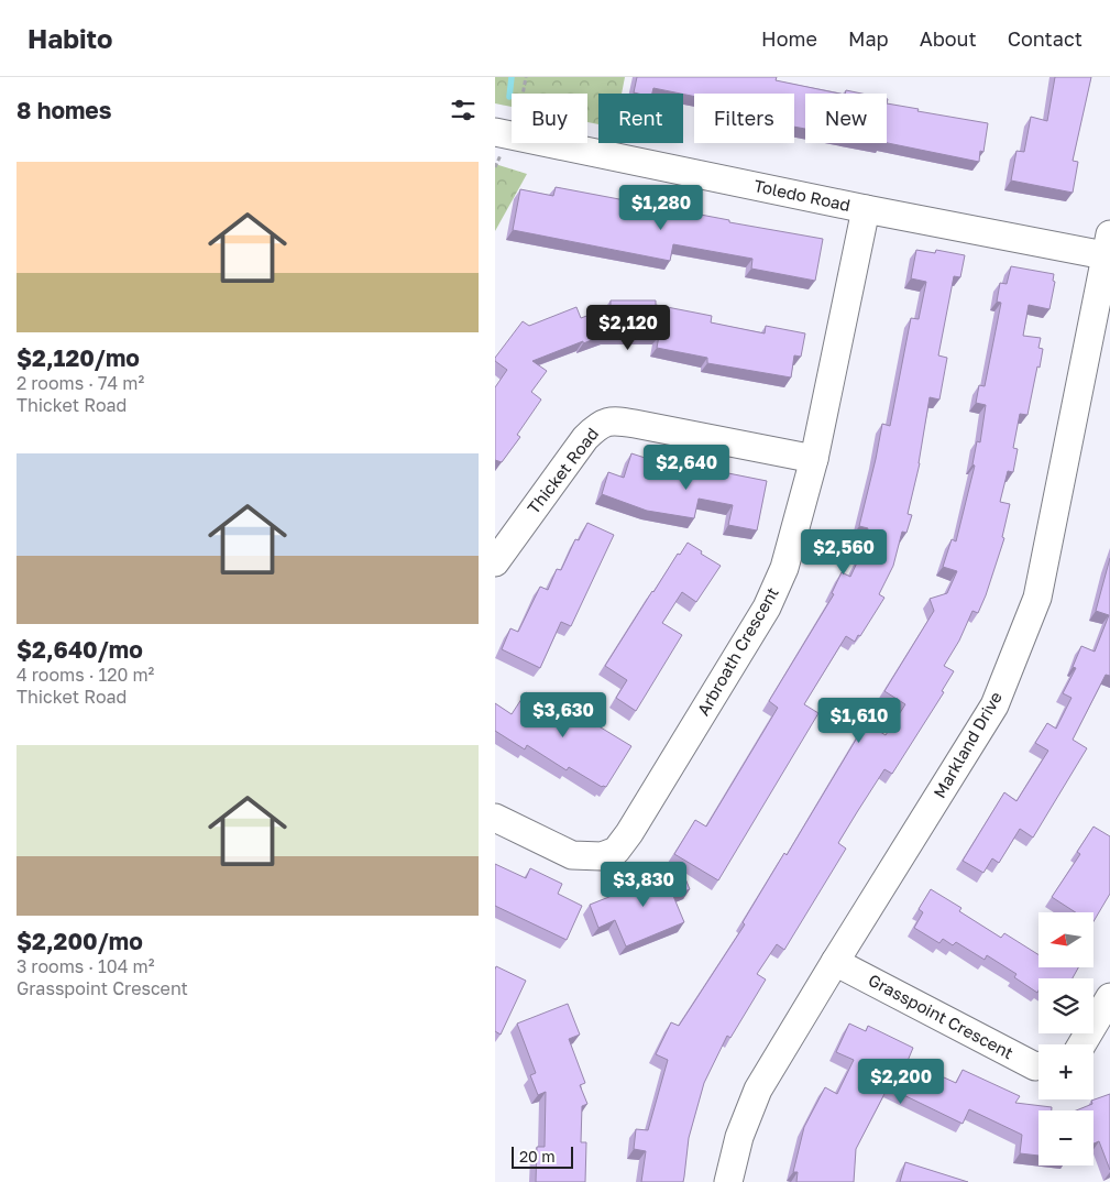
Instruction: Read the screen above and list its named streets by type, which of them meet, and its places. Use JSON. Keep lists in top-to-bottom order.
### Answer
{
  "streets": {
    "street": [
      "Toledo Road",
      "Thicket Road",
      "Arbroath Crescent",
      "Markland Drive",
      "Grasspoint Crescent"
    ]
  },
  "crossings": [
    ["Toledo Road", "Arbroath Crescent"],
    ["Toledo Road", "Markland Drive"],
    ["Thicket Road", "Arbroath Crescent"],
    ["Markland Drive", "Grasspoint Crescent"]
  ],
  "scale_bar": "20 m",
  "north": "left",
  "page": {
    "header": "Habito",
    "nav": [
      "Home",
      "Map",
      "About",
      "Contact"
    ],
    "heading": "8 homes",
    "chip": [
      "Buy",
      "Rent",
      "Filters",
      "New"
    ],
    "list": [
      {
        "name": "$2,120/mo",
        "note": "2 rooms · 74 m² · Thicket Road"
      },
      {
        "name": "$2,640/mo",
        "note": "4 rooms · 120 m² · Thicket Road"
      },
      {
        "name": "$2,200/mo",
        "note": "3 rooms · 104 m² · Grasspoint Crescent"
      }
    ],
    "price": [
      "$1,280",
      "$2,120",
      "$2,640",
      "$2,560",
      "$3,630",
      "$1,610",
      "$3,830",
      "$2,200"
    ],
    "map_buttons": ["+", "−"],
    "scale": "20 m"
  }
}
